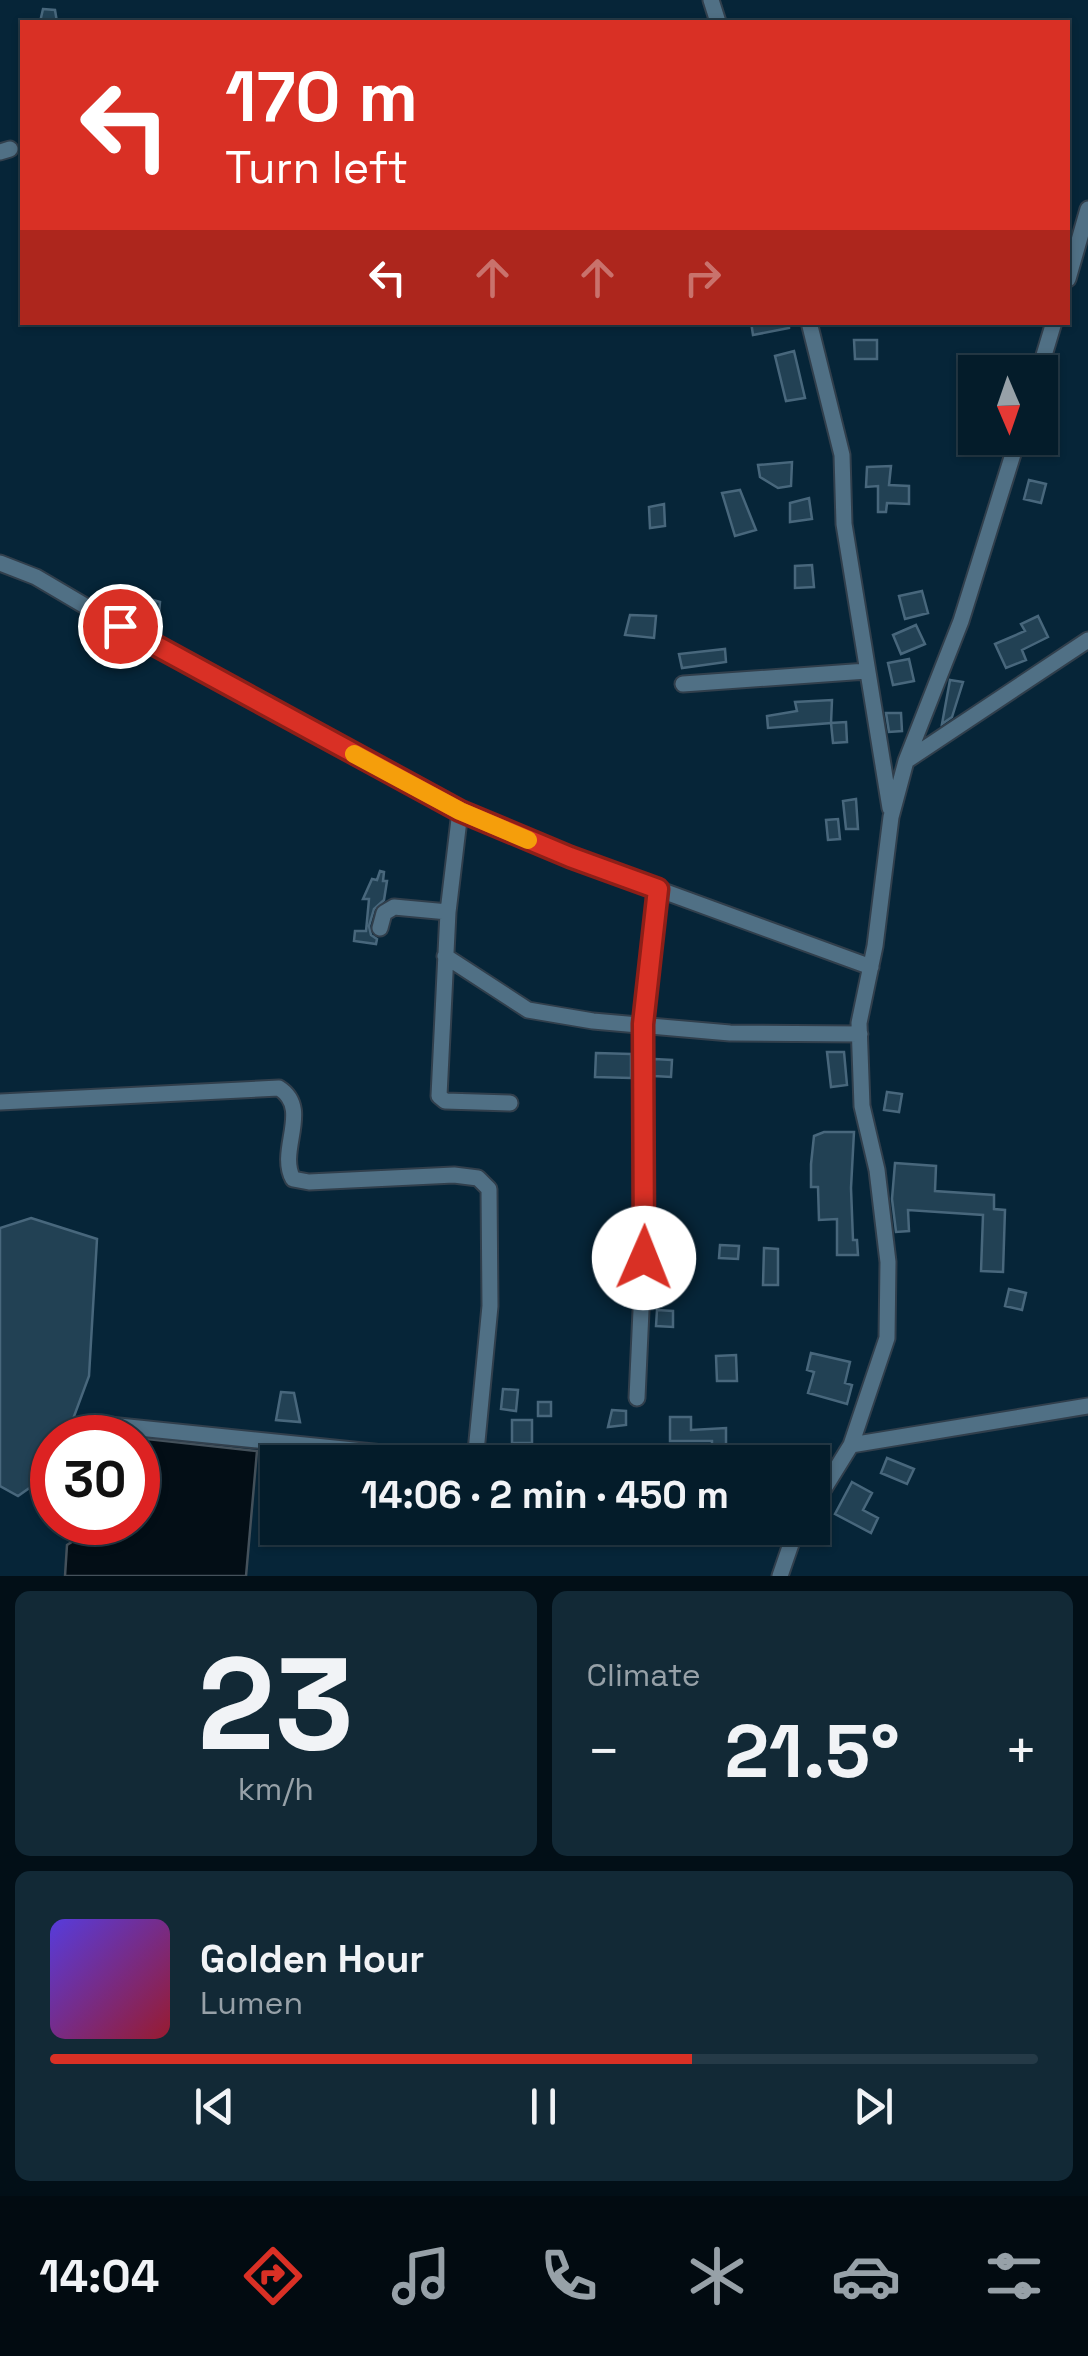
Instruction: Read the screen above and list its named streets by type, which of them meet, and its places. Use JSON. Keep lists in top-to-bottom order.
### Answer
{
  "north": "bottom",
  "page": {
    "turn": ["170 m", "Turn left"],
    "limit": "30",
    "trip": "14:06 · 2 min · 450 m",
    "tile": [
      ["23", "km/h"],
      "Climate"
    ],
    "heat": ["−", "21.5°", "+"],
    "song": ["Golden Hour", "Lumen"],
    "tabs": "14:04"
  }
}
